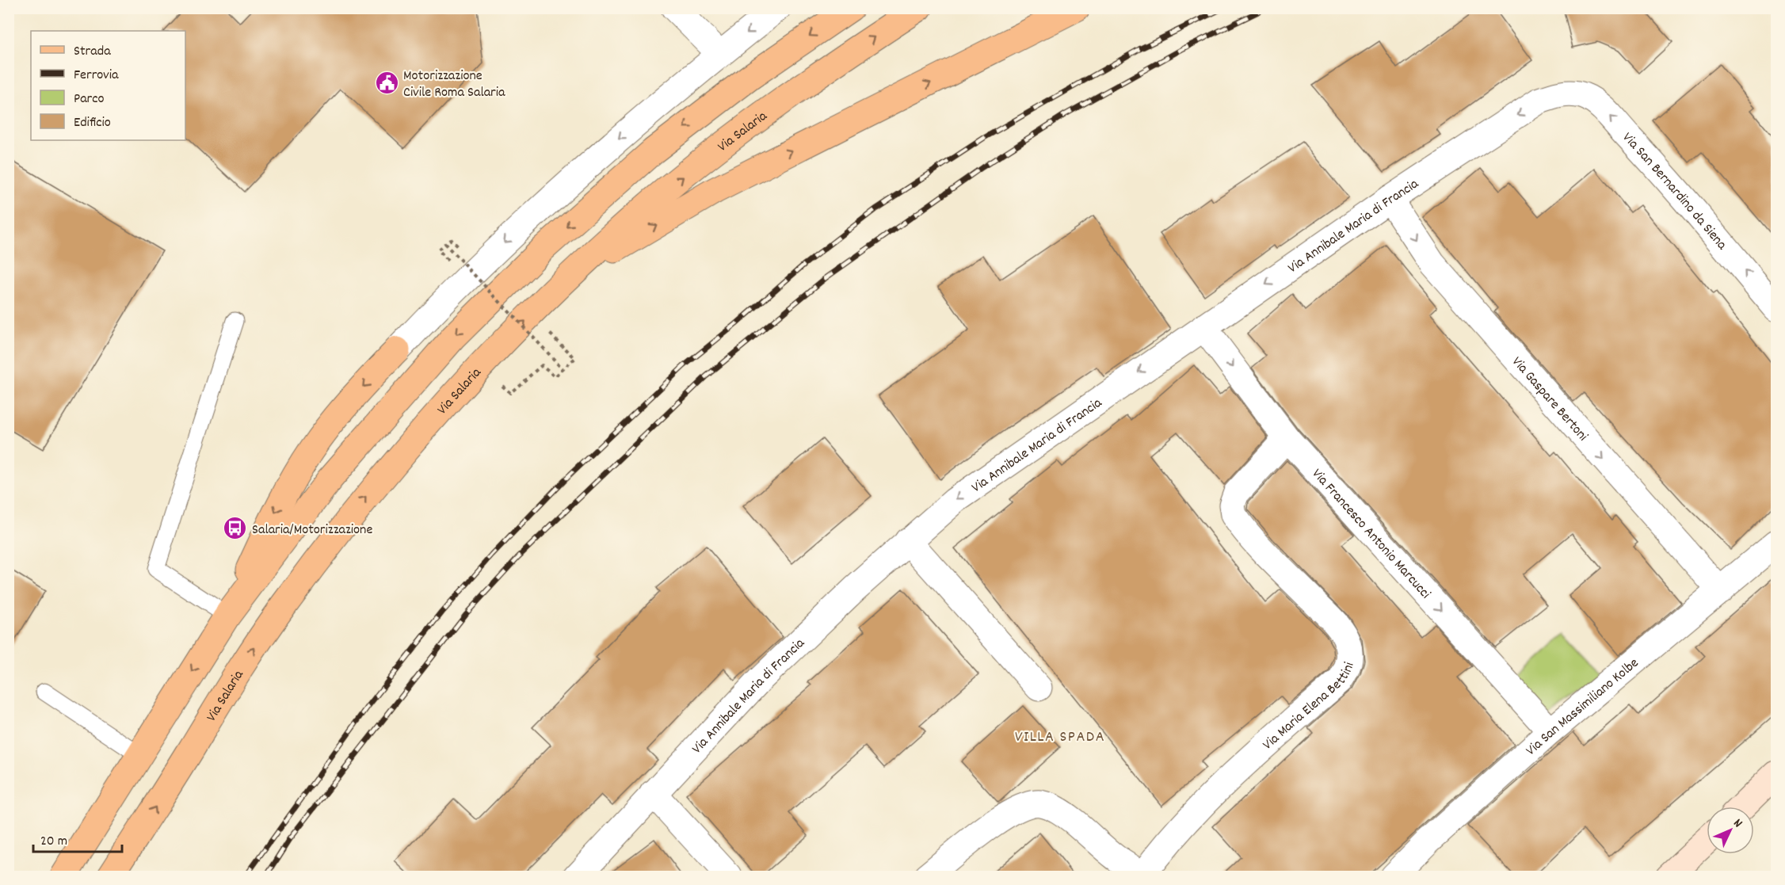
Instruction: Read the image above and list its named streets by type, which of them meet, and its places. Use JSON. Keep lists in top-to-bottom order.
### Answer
{
  "streets": {
    "main road": ["Via Salaria"],
    "street": [
      "Via San Bernardino da Siena",
      "Via Annibale Maria di Francia",
      "Via Gaspare Bertoni",
      "Via Francesco Antonio Marcucci",
      "Via Maria Elena Bettini",
      "Via San Massimiliano Kolbe"
    ]
  },
  "crossings": [
    ["Via San Bernardino da Siena", "Via Annibale Maria di Francia"],
    ["Via Annibale Maria di Francia", "Via Gaspare Bertoni"],
    ["Via Annibale Maria di Francia", "Via Francesco Antonio Marcucci"],
    ["Via Gaspare Bertoni", "Via San Massimiliano Kolbe"],
    ["Via Francesco Antonio Marcucci", "Via Maria Elena Bettini"],
    ["Via Francesco Antonio Marcucci", "Via San Massimiliano Kolbe"]
  ],
  "one_way": [
    "Via San Bernardino da Siena",
    "Via Annibale Maria di Francia",
    "Via Gaspare Bertoni",
    "Via Francesco Antonio Marcucci"
  ],
  "districts": ["VILLA SPADA"],
  "places": {
    "public building": ["Motorizzazione Civile Roma Salaria"],
    "bus stop": ["Salaria/Motorizzazione"]
  },
  "legend": [
    "Strada",
    "Ferrovia",
    "Parco",
    "Edificio"
  ],
  "scale_bar": "20 m",
  "north": "top right"
}
